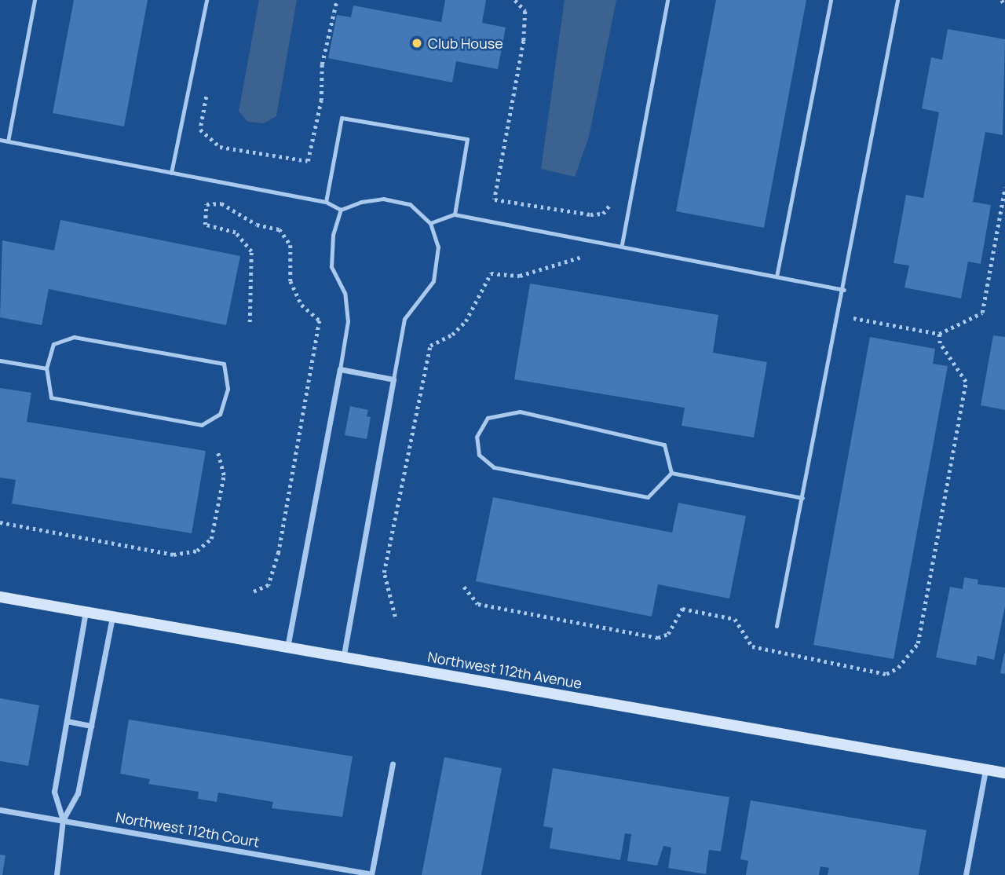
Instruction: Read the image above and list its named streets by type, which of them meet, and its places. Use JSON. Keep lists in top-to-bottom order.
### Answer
{
  "streets": {
    "street": ["Northwest 112th Avenue", "Northwest 112th Court"]
  },
  "places": ["Club House"]
}
